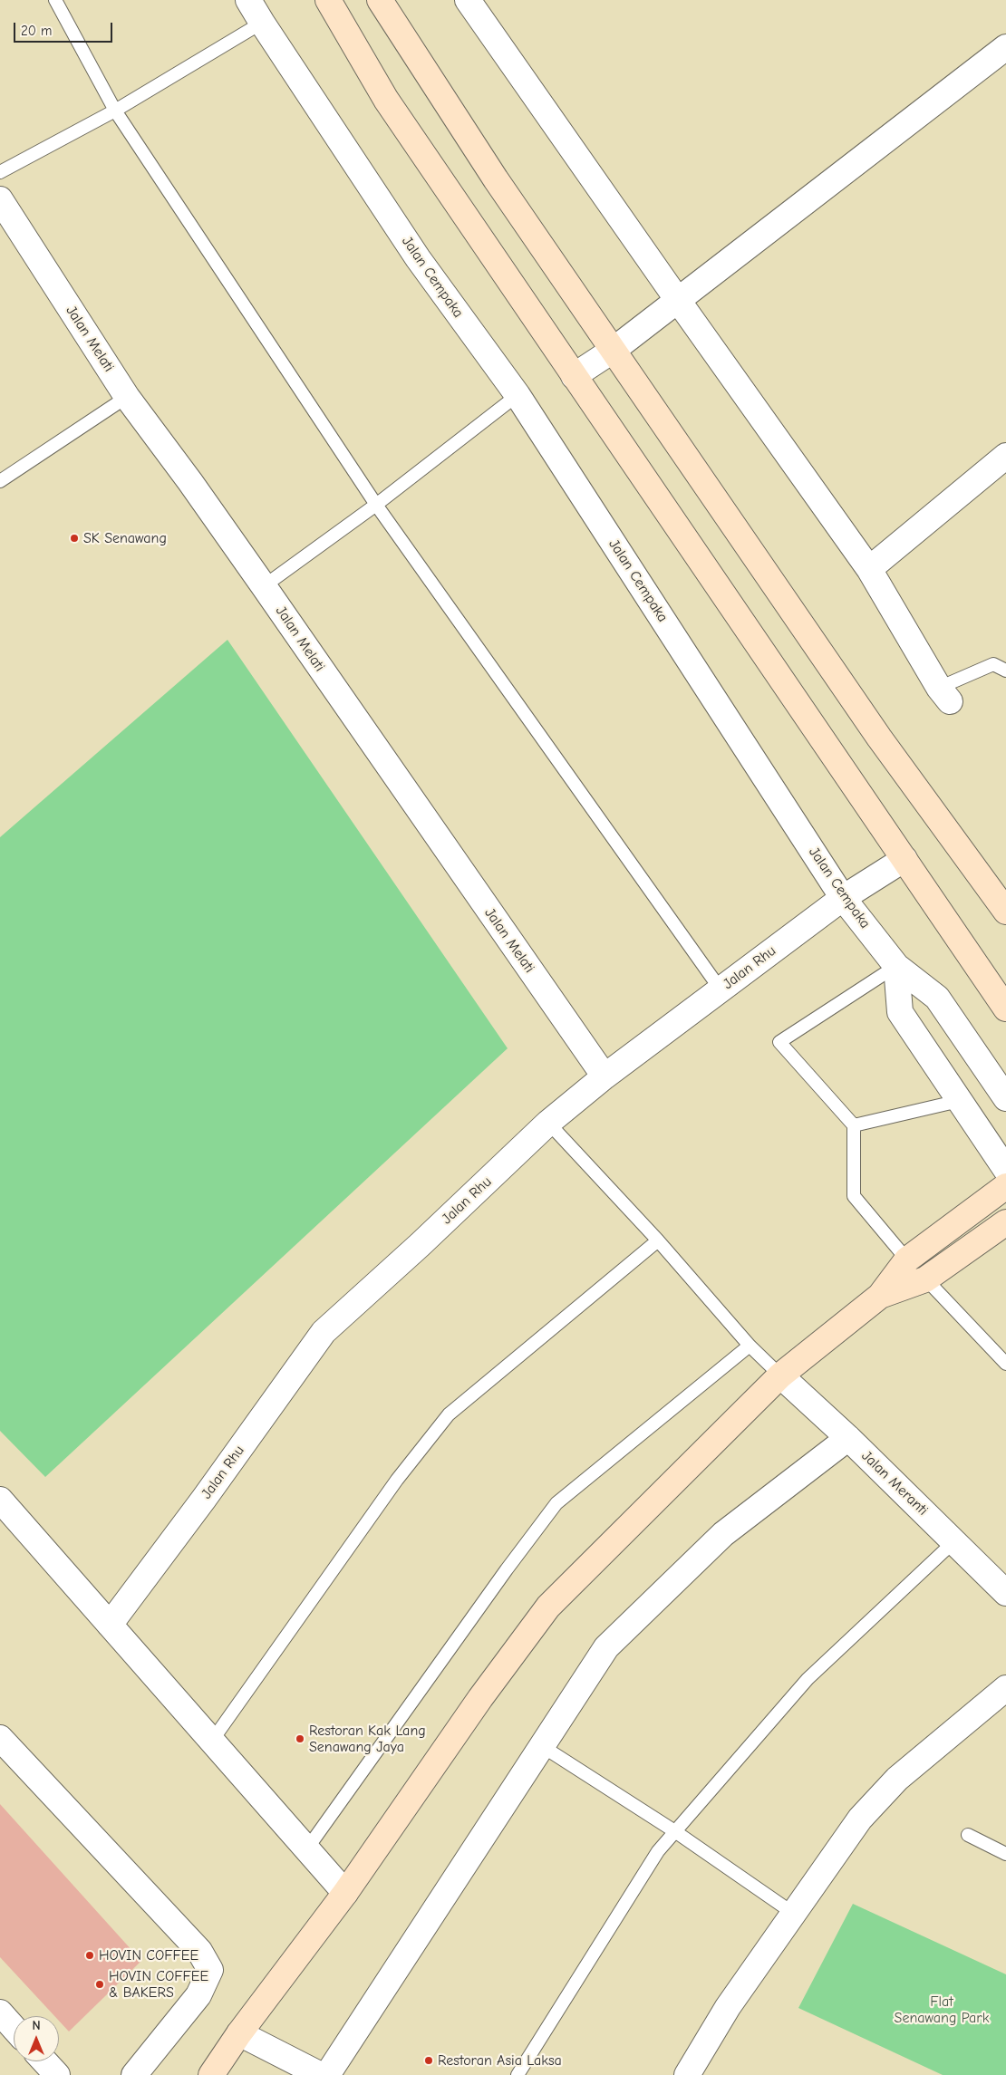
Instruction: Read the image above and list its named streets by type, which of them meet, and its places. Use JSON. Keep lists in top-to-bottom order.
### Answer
{
  "streets": {
    "street": [
      "Jalan Cempaka",
      "Jalan Melati",
      "Jalan Rhu",
      "Jalan Meranti"
    ]
  },
  "crossings": [
    ["Jalan Cempaka", "Jalan Rhu"],
    ["Jalan Melati", "Jalan Rhu"]
  ],
  "parks": ["Flat Senawang Park"],
  "places": [
    "SK Senawang",
    "Restoran Kak Lang Senawang Jaya",
    "HOVIN COFFEE",
    "HOVIN COFFEE & BAKERS",
    "Restoran Asia Laksa"
  ],
  "scale_bar": "20 m",
  "north": "top"
}
